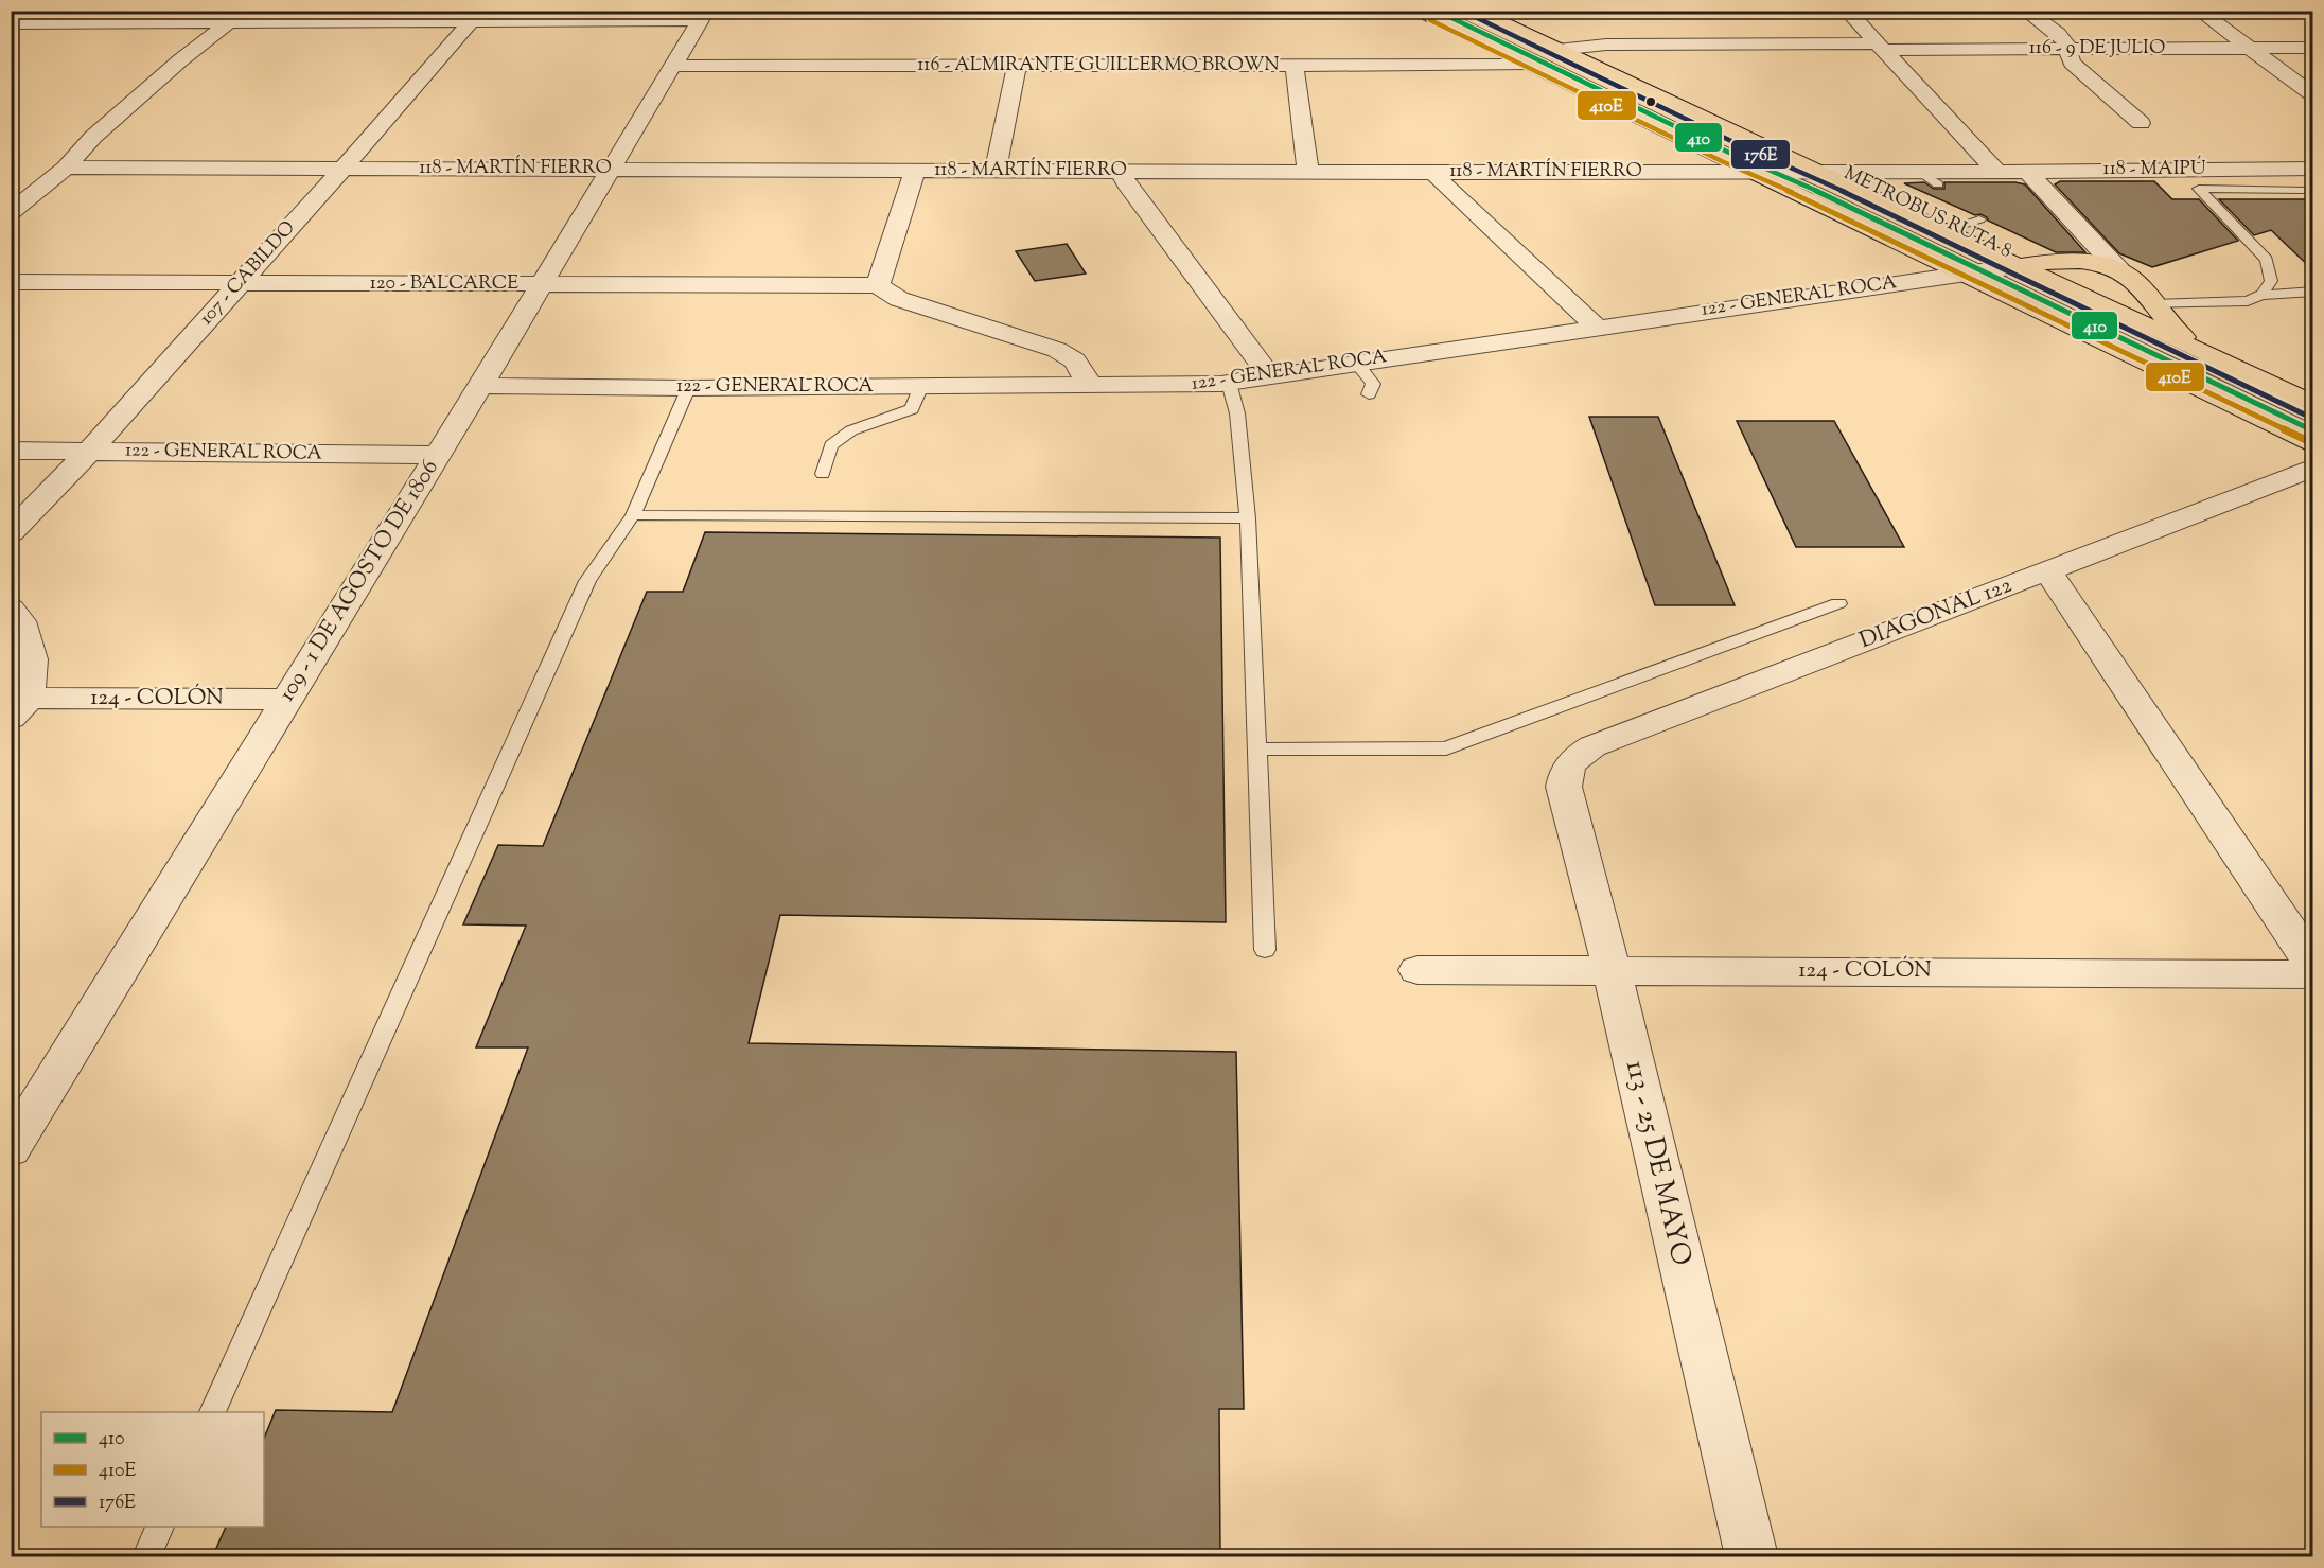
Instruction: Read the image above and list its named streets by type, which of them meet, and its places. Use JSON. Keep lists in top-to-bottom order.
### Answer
{
  "streets": {
    "street": [
      "116 - 9 DE JULIO",
      "116 - ALMIRANTE GUILLERMO BROWN",
      "118 - MARTÍN FIERRO",
      "118 - MAIPÚ",
      "107 - CABILDO",
      "120 - BALCARCE",
      "122 - GENERAL ROCA",
      "109 - 1 DE AGOSTO DE 1806",
      "DIAGONAL 122",
      "124 - COLÓN",
      "113 - 25 DE MAYO"
    ],
    "lane": ["METROBUS RUTA 8"]
  },
  "crossings": [
    ["116 - ALMIRANTE GUILLERMO BROWN", "109 - 1 DE AGOSTO DE 1806"],
    ["118 - MARTÍN FIERRO", "118 - MAIPÚ"],
    ["118 - MARTÍN FIERRO", "METROBUS RUTA 8"],
    ["118 - MARTÍN FIERRO", "107 - CABILDO"],
    ["118 - MARTÍN FIERRO", "109 - 1 DE AGOSTO DE 1806"],
    ["METROBUS RUTA 8", "122 - GENERAL ROCA"],
    ["107 - CABILDO", "120 - BALCARCE"],
    ["107 - CABILDO", "122 - GENERAL ROCA"],
    ["120 - BALCARCE", "109 - 1 DE AGOSTO DE 1806"],
    ["122 - GENERAL ROCA", "109 - 1 DE AGOSTO DE 1806"],
    ["109 - 1 DE AGOSTO DE 1806", "124 - COLÓN"],
    ["DIAGONAL 122", "113 - 25 DE MAYO"],
    ["124 - COLÓN", "113 - 25 DE MAYO"]
  ],
  "lines": ["transit line 410", "transit line 176E", "transit line 410E"],
  "legend": ["410", "410E", "176E"]
}
